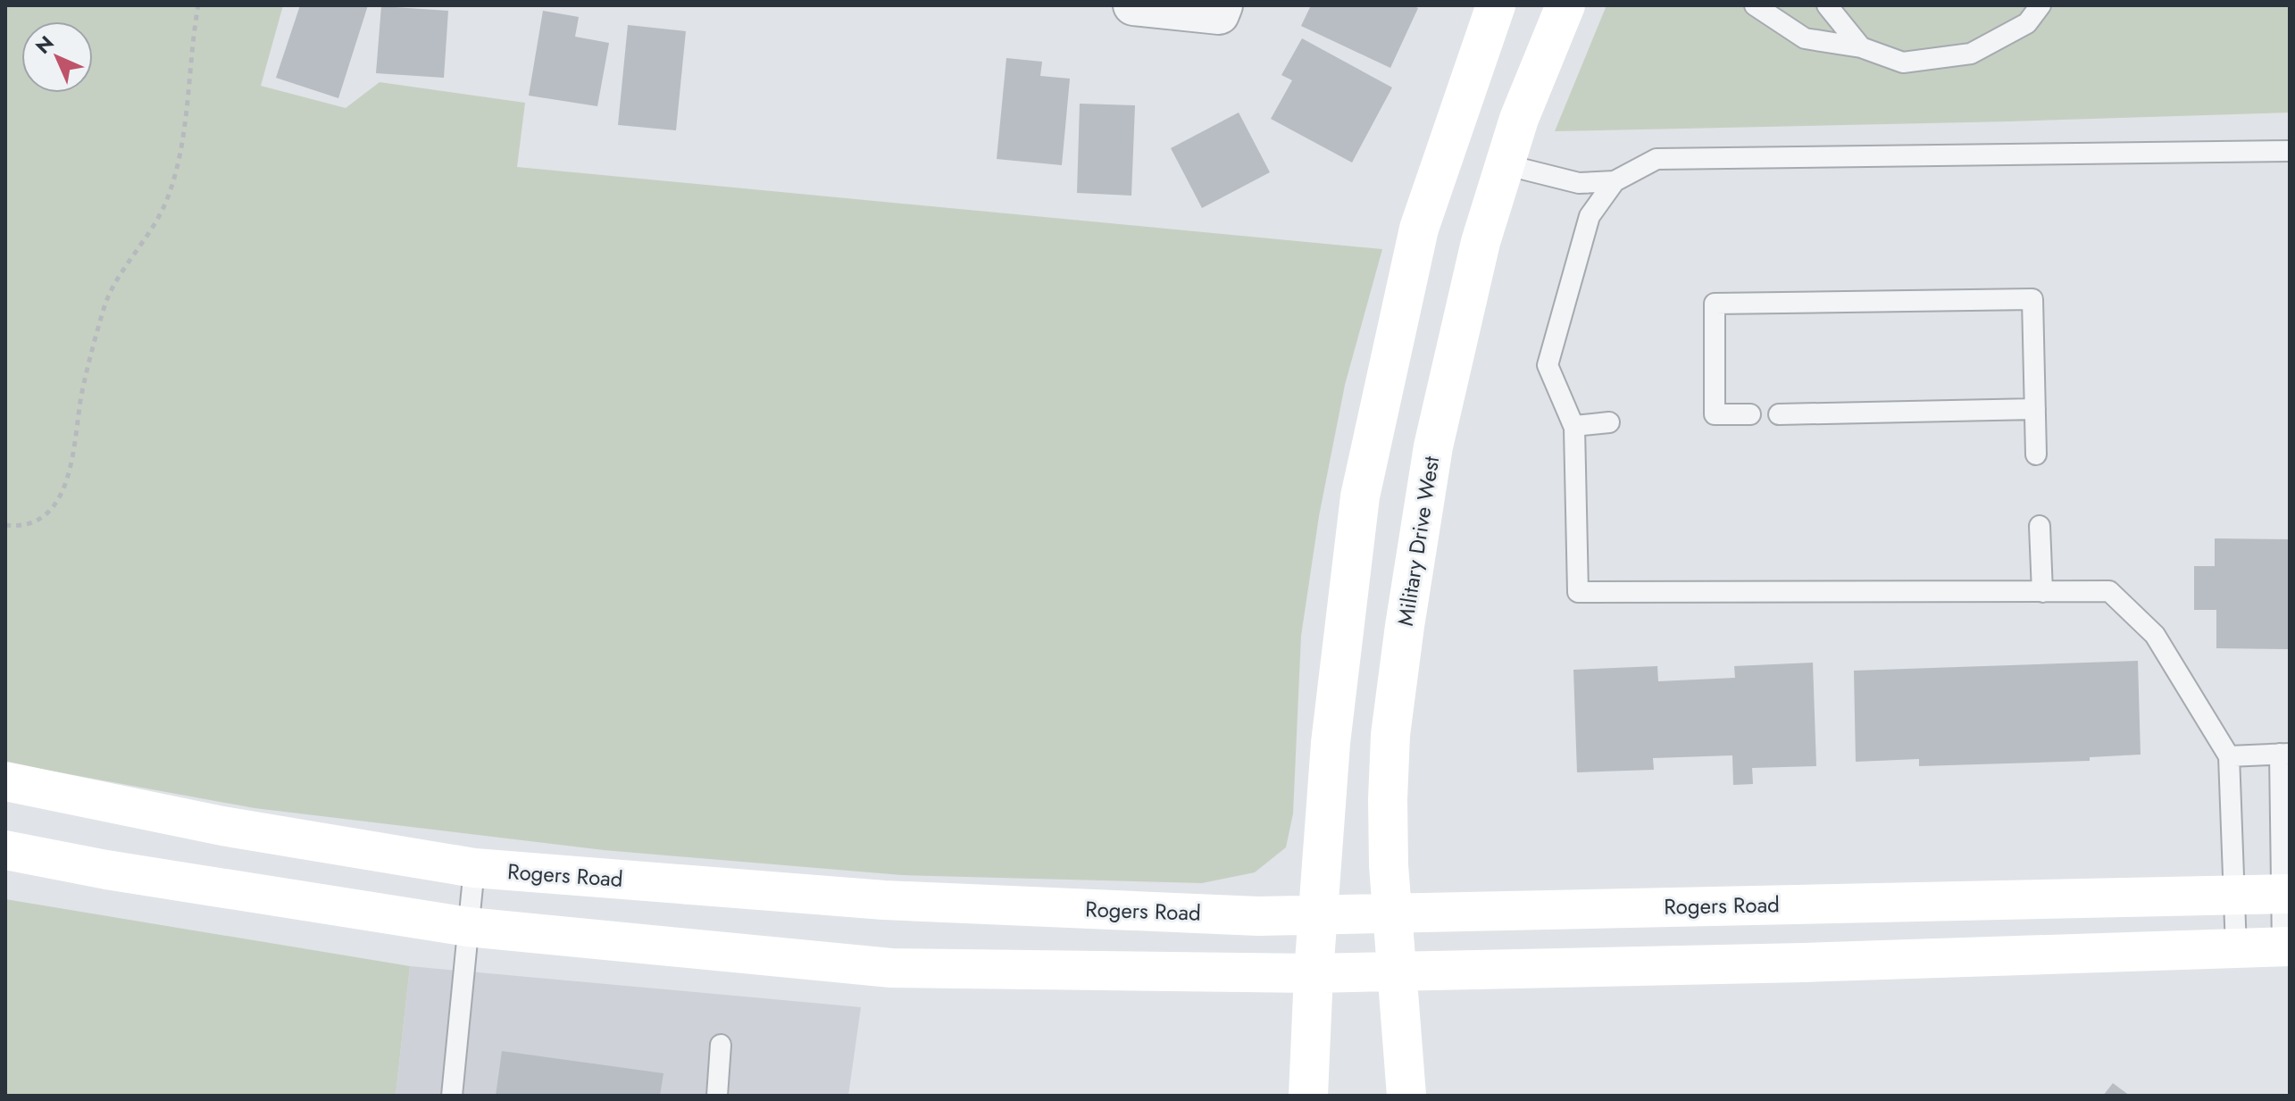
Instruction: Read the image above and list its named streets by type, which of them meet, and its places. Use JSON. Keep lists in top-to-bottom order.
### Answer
{
  "streets": {
    "main road": ["Military Drive West", "Rogers Road"]
  },
  "crossings": [
    ["Military Drive West", "Rogers Road"]
  ],
  "north": "top left"
}
